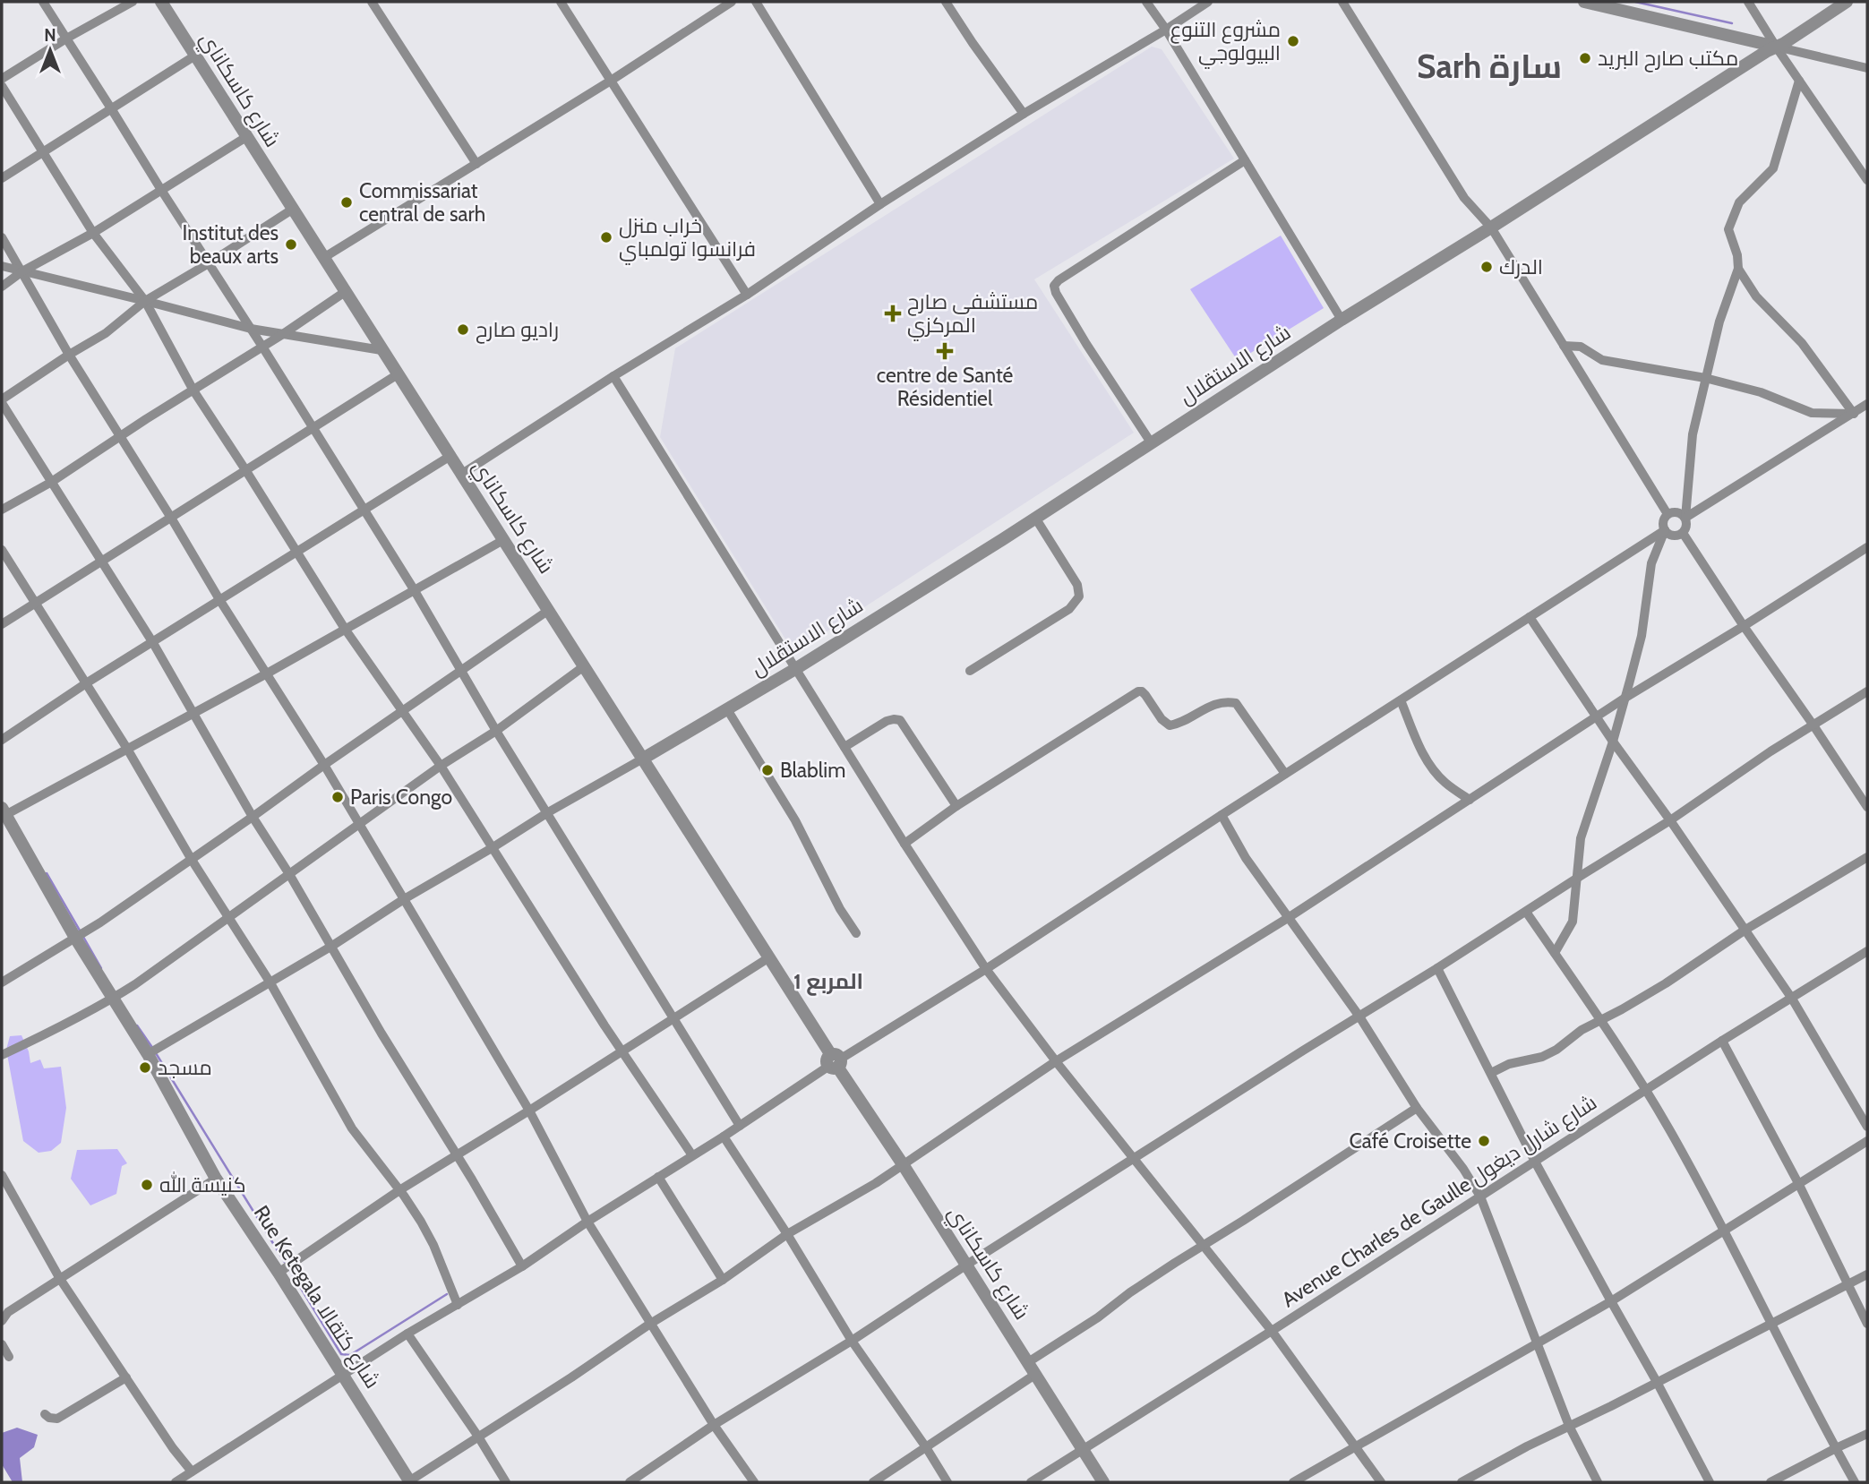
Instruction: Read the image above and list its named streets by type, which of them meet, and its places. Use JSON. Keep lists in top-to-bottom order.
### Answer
{
  "streets": {
    "street": [
      "شارع كاسكاناي",
      "شارع الاستقلال",
      "Avenue Charles de Gaulle شارع شارل ديغول",
      "Rue Ketegala شارع كتقالا"
    ]
  },
  "crossings": [
    ["شارع كاسكاناي", "شارع الاستقلال"],
    ["شارع كاسكاناي", "Avenue Charles de Gaulle شارع شارل ديغول"]
  ],
  "districts": ["Sarh سارة", "المربع 1"],
  "places": {
    "other": [
      "مشروع التنوع البيولوجي",
      "مكتب صارح البريد",
      "Commissariat central de sarh",
      "خراب منزل فرانسوا تولمباي",
      "Institut des beaux arts",
      "الدرك",
      "راديو صارح",
      "Blablim",
      "Paris Congo",
      "مسجد",
      "Café Croisette",
      "كنيسة الله"
    ],
    "health": ["مستشفى صارح المركزي", "centre de Santé Résidentiel"]
  },
  "north": "top"
}
